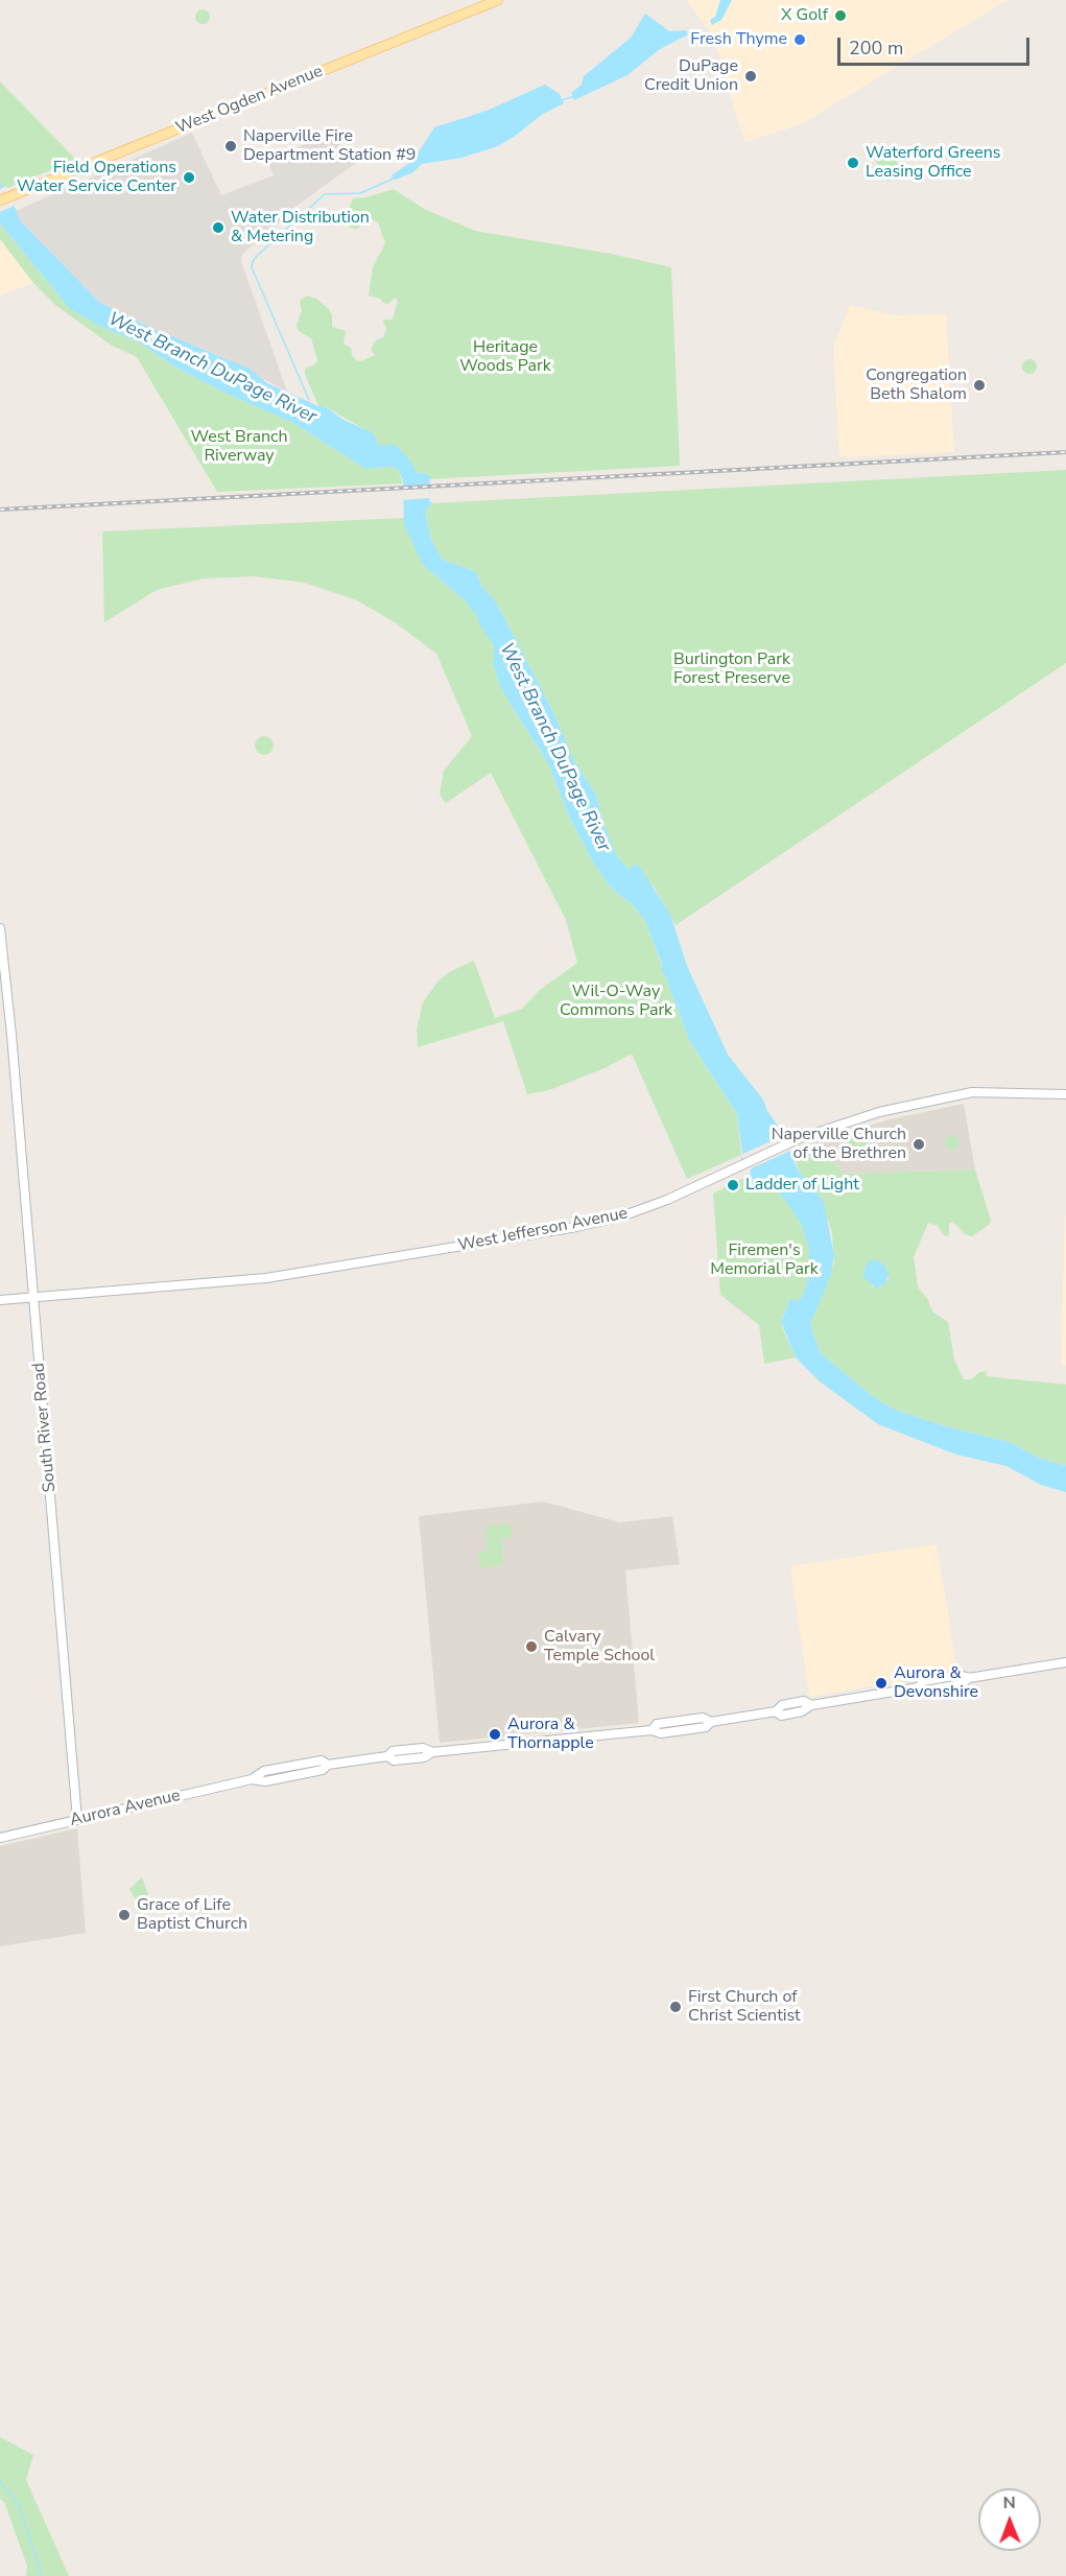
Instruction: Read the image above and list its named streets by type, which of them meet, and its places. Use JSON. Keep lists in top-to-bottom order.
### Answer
{
  "streets": {
    "main road": ["West Ogden Avenue"],
    "street": ["West Jefferson Avenue", "South River Road", "Aurora Avenue"]
  },
  "crossings": [
    ["West Jefferson Avenue", "South River Road"],
    ["South River Road", "Aurora Avenue"]
  ],
  "water": ["West Branch DuPage River"],
  "parks": [
    "Heritage Woods Park",
    "West Branch Riverway",
    "Burlington Park Forest Preserve",
    "Wil-O-Way Commons Park",
    "Firemen's Memorial Park"
  ],
  "places": [
    "X Golf",
    "Fresh Thyme",
    "DuPage Credit Union",
    "Naperville Fire Department Station #9",
    "Waterford Greens Leasing Office",
    "Field Operations Water Service Center",
    "Water Distribution & Metering",
    "Congregation Beth Shalom",
    "Naperville Church of the Brethren",
    "Ladder of Light",
    "Calvary Temple School",
    "Aurora & Devonshire",
    "Aurora & Thornapple",
    "Grace of Life Baptist Church",
    "First Church of Christ Scientist"
  ],
  "scale_bar": "200 m",
  "north": "top"
}
